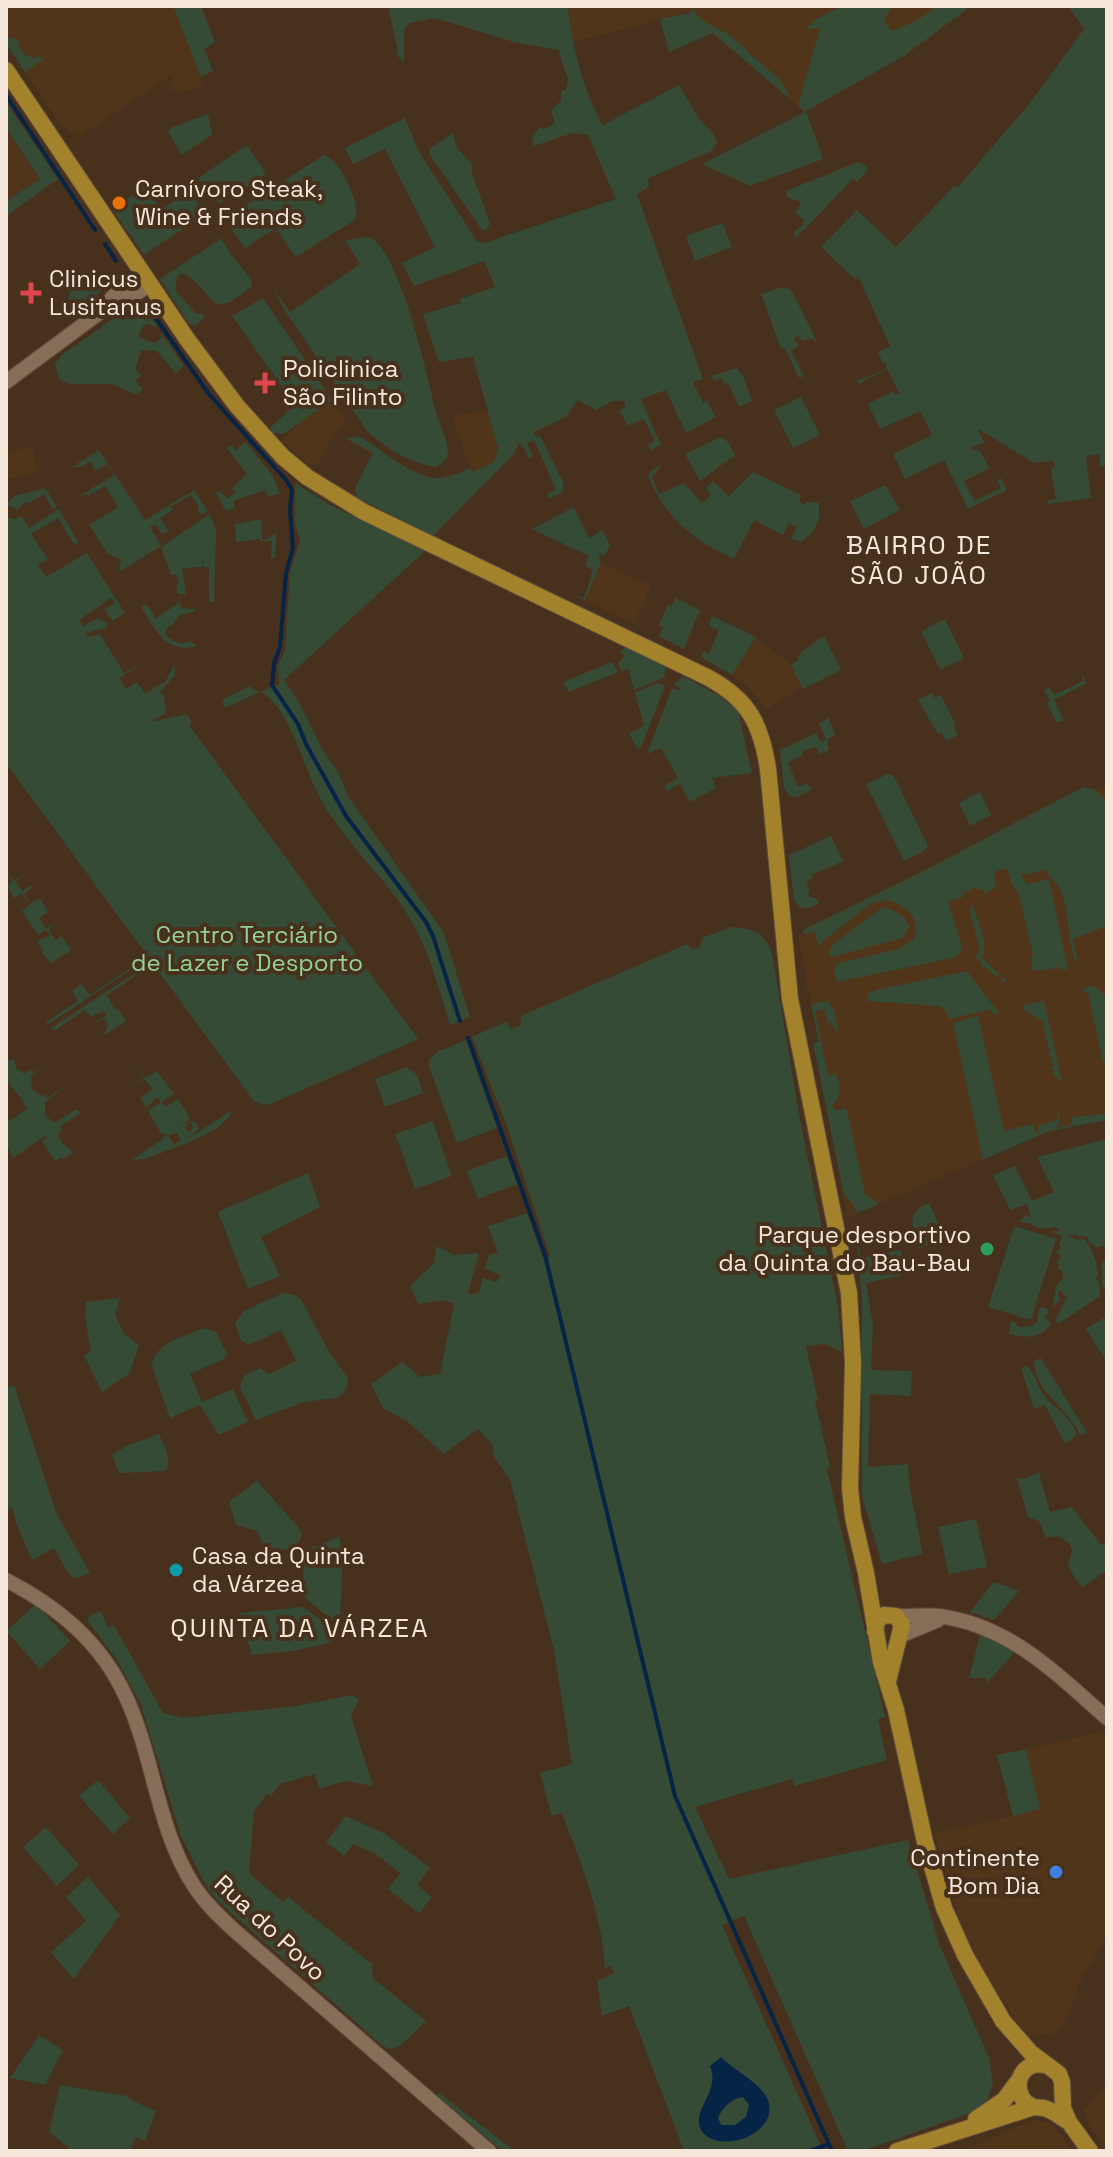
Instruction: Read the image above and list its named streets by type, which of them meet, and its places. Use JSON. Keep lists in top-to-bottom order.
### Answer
{
  "streets": {
    "street": ["Rua do Povo"]
  },
  "districts": ["BAIRRO DE SÃO JOÃO", "QUINTA DA VÁRZEA"],
  "parks": ["Centro Terciário de Lazer e Desporto"],
  "places": {
    "other": [
      "Carnívoro Steak, Wine & Friends",
      "Parque desportivo da Quinta do Bau-Bau",
      "Casa da Quinta da Várzea",
      "Continente Bom Dia"
    ],
    "health": ["Clinicus Lusitanus", "Policlinica São Filinto"]
  }
}
